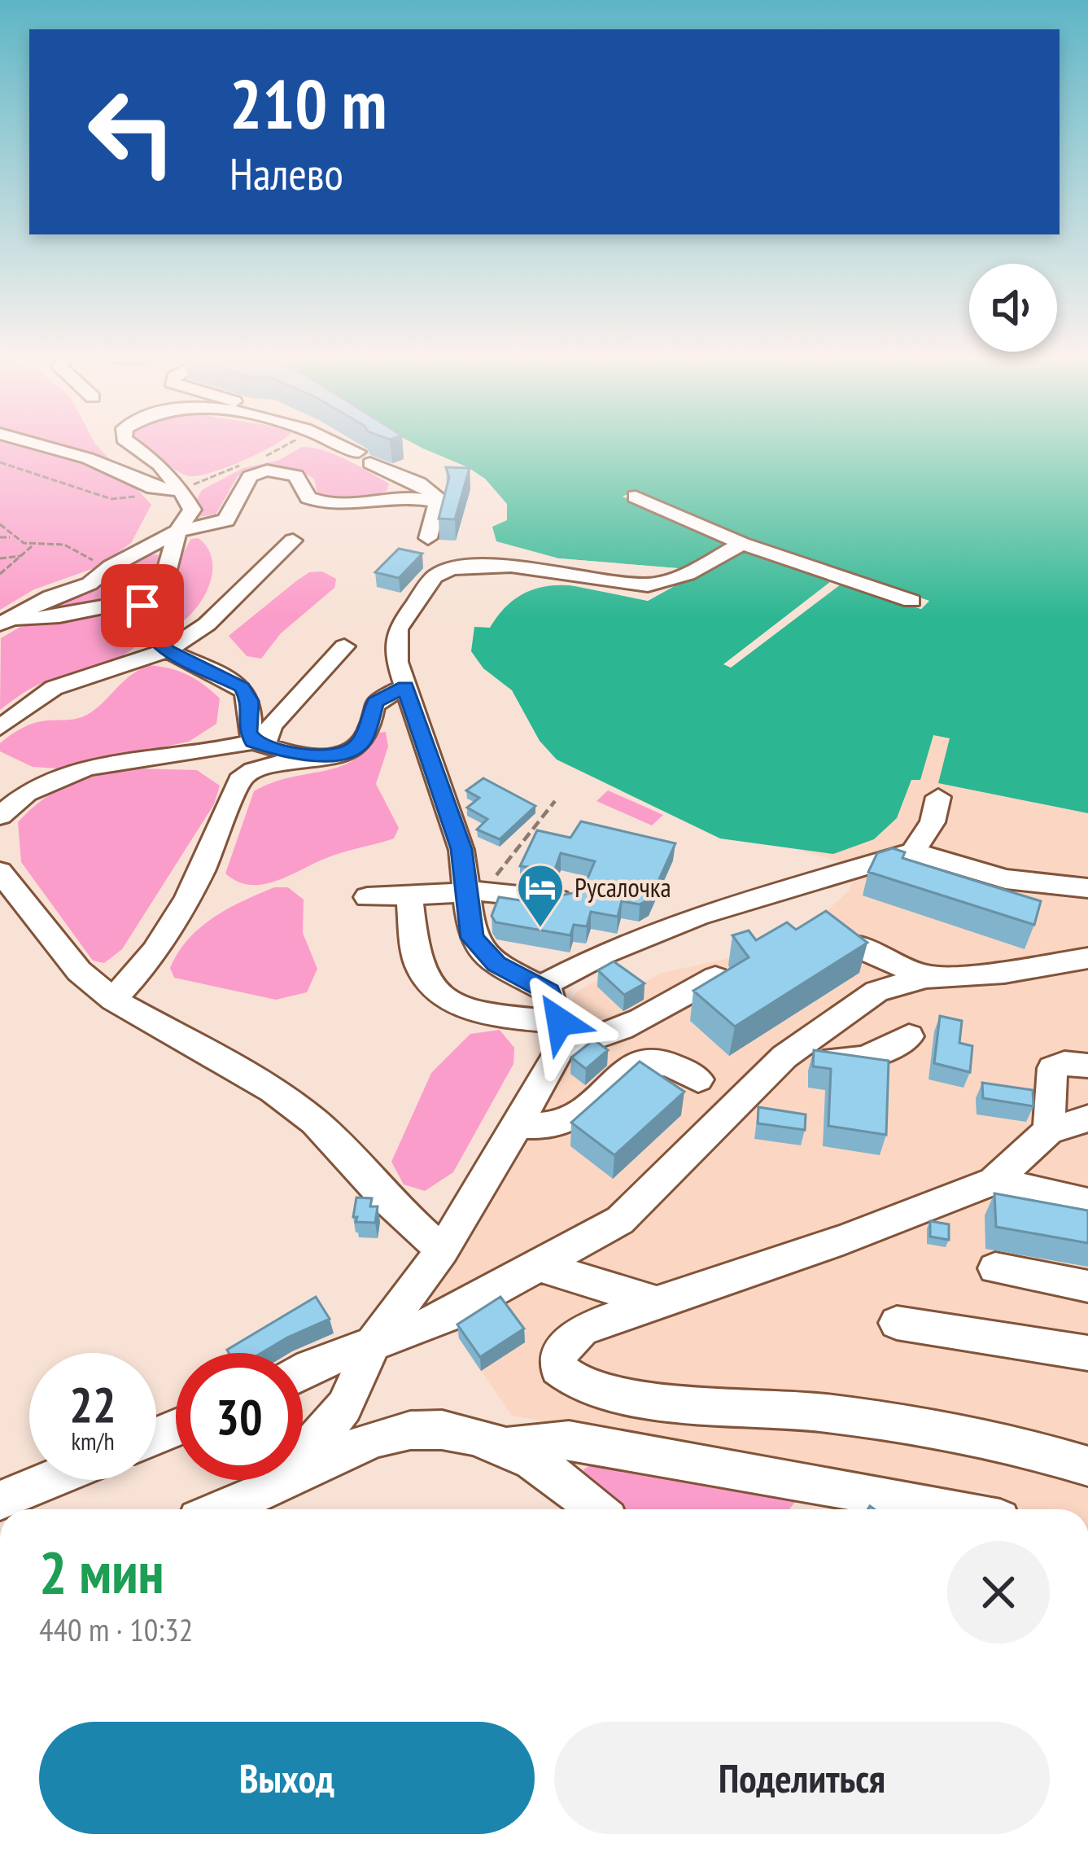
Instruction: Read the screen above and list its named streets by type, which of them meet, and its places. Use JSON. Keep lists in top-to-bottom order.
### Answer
{
  "places": {
    "hotel": ["Русалочка"]
  },
  "page": {
    "turn": ["210 m", "Налево"],
    "speed": "22 km/h",
    "limit": "30",
    "heading": ["2 мин", "440 m · 10:32"],
    "buttons": ["Выход", "Поделиться"]
  }
}
